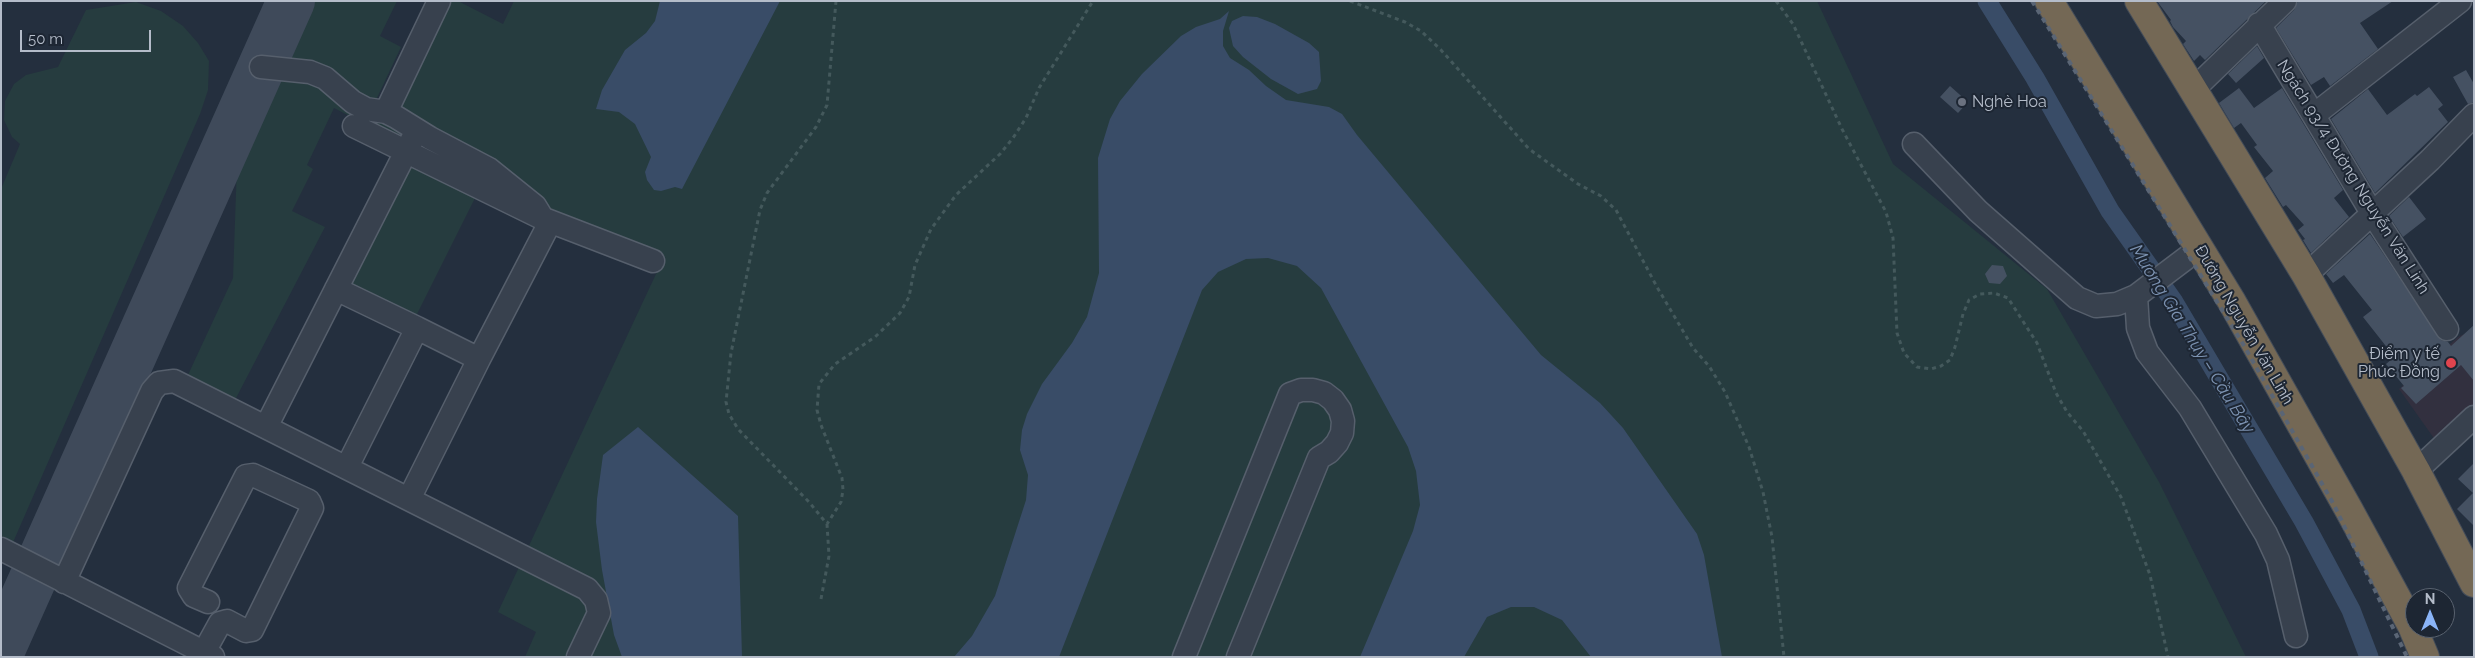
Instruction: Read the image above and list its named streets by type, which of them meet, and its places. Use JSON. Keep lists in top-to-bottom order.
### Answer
{
  "streets": {
    "highway": ["Đường Nguyễn Văn Linh"],
    "street": ["Ngách 93/4 Đường Nguyễn Văn Linh"]
  },
  "water": ["Mương Gia Thụy – Cầu Bây"],
  "places": ["Nghè Hoa", "Điểm y tế Phúc Đồng"],
  "scale_bar": "50 m",
  "north": "top"
}
